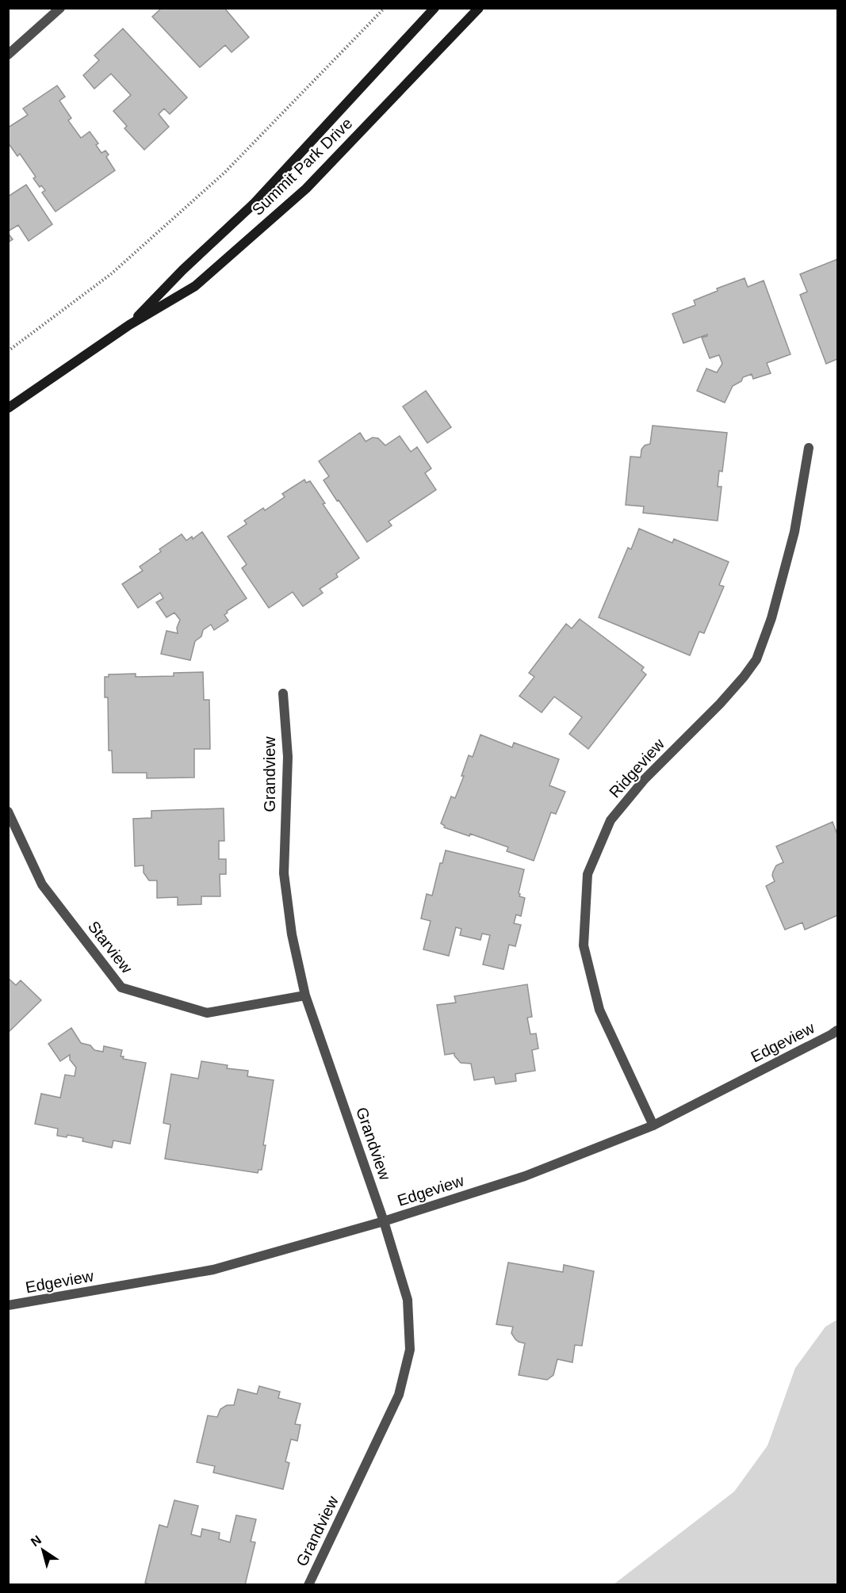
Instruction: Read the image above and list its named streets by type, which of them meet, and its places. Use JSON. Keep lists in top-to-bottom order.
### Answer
{
  "streets": {
    "street": [
      "Summit Park Drive",
      "Ridgeview",
      "Grandview",
      "Starview",
      "Edgeview"
    ]
  },
  "crossings": [
    ["Ridgeview", "Edgeview"],
    ["Grandview", "Starview"],
    ["Grandview", "Edgeview"]
  ],
  "north": "top left"
}
